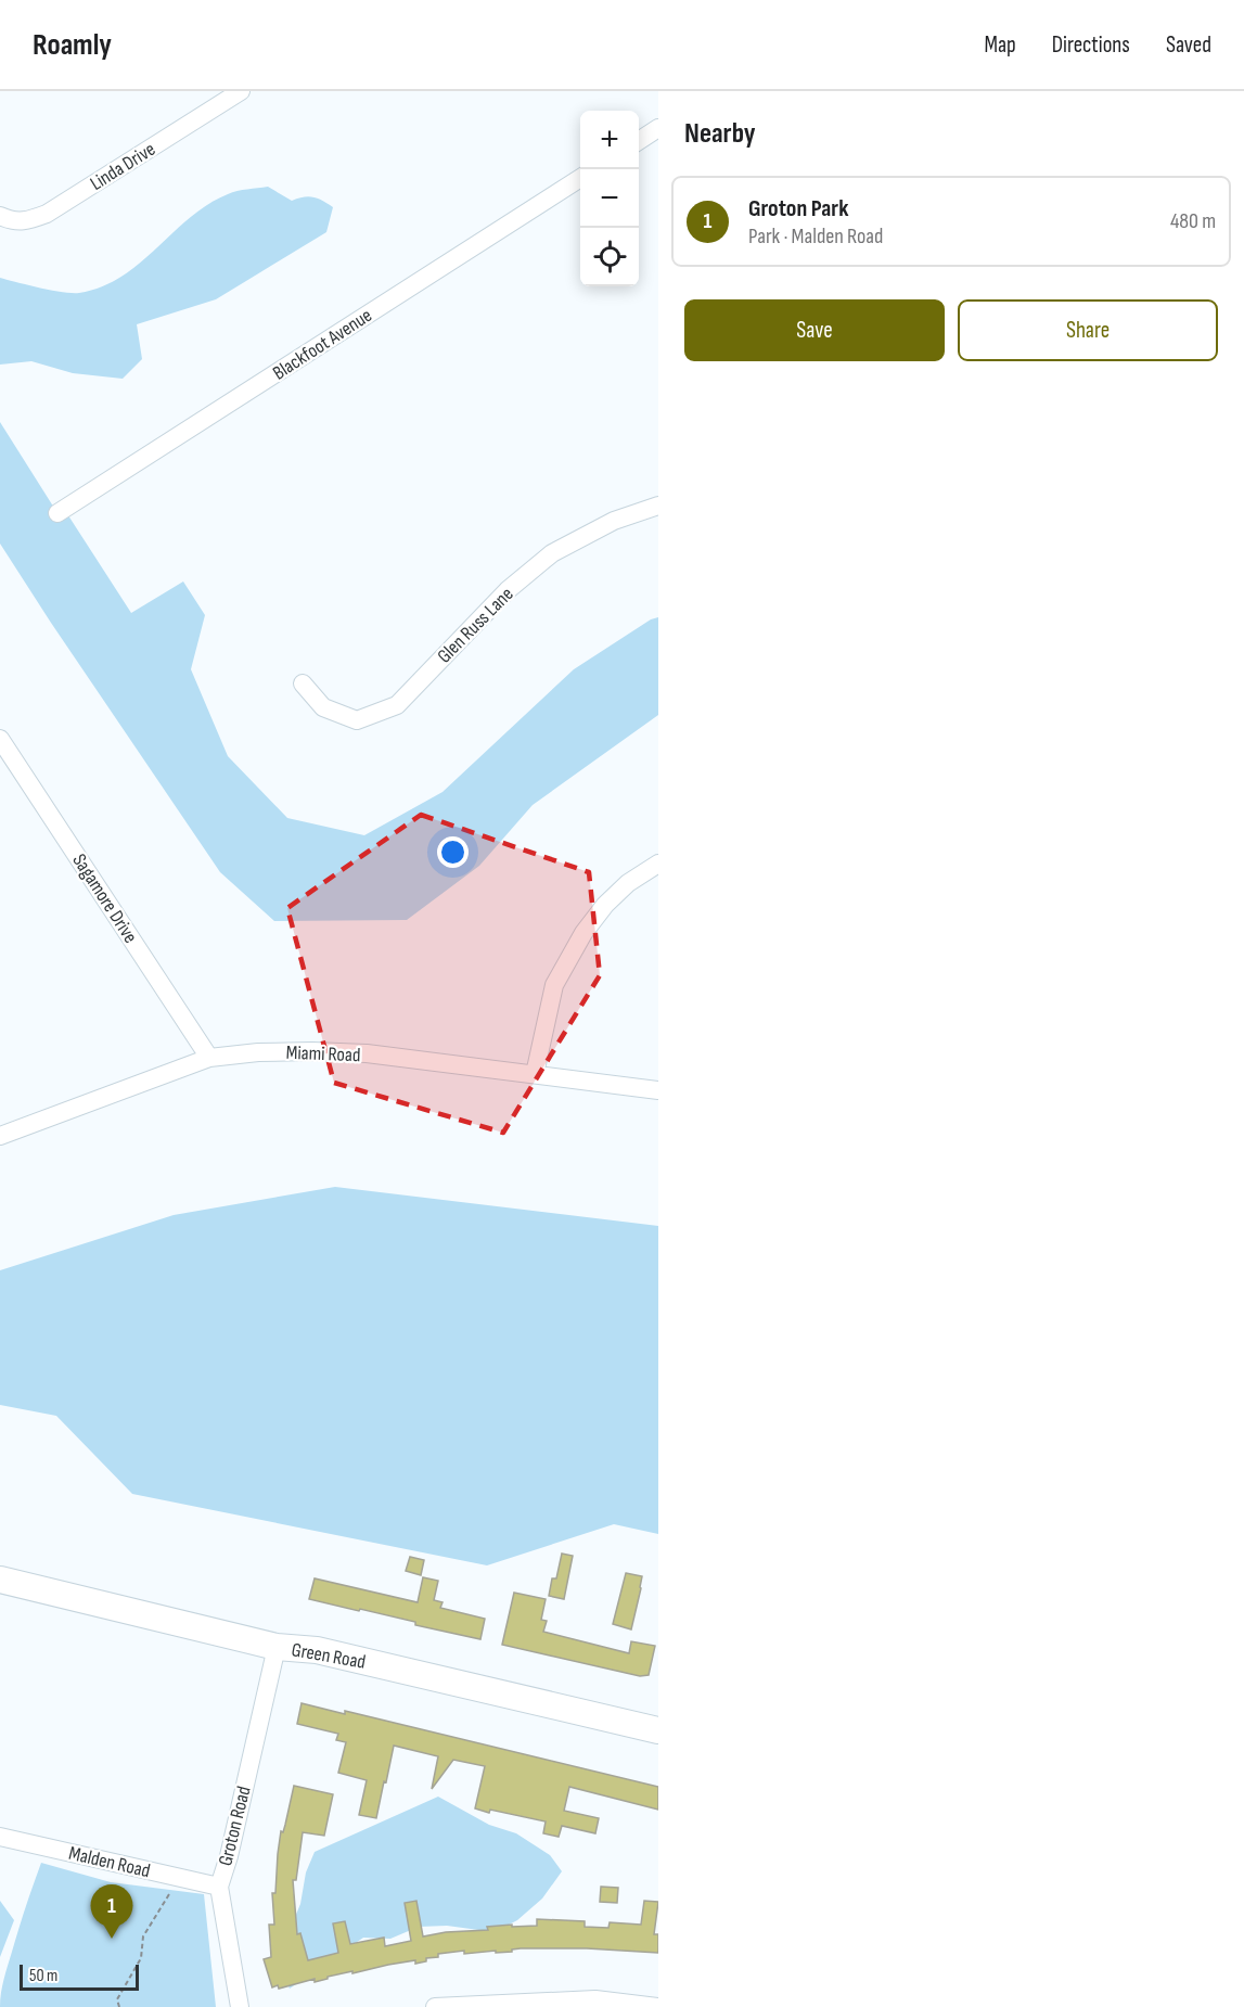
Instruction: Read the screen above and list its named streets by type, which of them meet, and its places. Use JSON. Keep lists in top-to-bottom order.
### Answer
{
  "streets": {
    "main road": ["Green Road"],
    "street": [
      "Linda Drive",
      "Blackfoot Avenue",
      "Glen Russ Lane",
      "Sagamore Drive",
      "Miami Road",
      "Groton Road",
      "Malden Road"
    ]
  },
  "crossings": [
    ["Sagamore Drive", "Miami Road"],
    ["Green Road", "Groton Road"],
    ["Groton Road", "Malden Road"]
  ],
  "scale_bar": "50 m",
  "page": {
    "header": "Roamly",
    "nav": ["Map", "Directions", "Saved"],
    "heading": "Nearby",
    "map_buttons": ["+", "−"],
    "list": [
      {
        "mark": "1",
        "name": "Groton Park",
        "note": "Park · Malden Road",
        "value": "480 m"
      }
    ],
    "buttons": ["Save", "Share"],
    "pins": "1",
    "scale": "50 m"
  }
}
